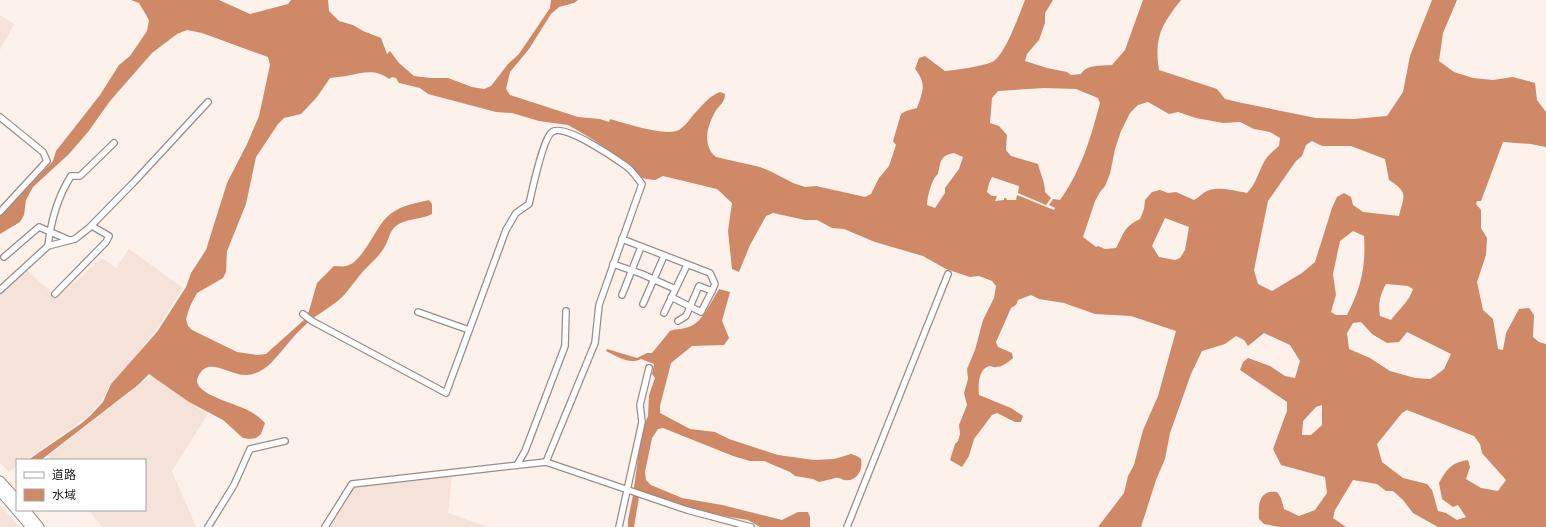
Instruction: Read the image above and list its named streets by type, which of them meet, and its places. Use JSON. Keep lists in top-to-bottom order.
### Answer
{
  "legend": ["道路", "水域"]
}
